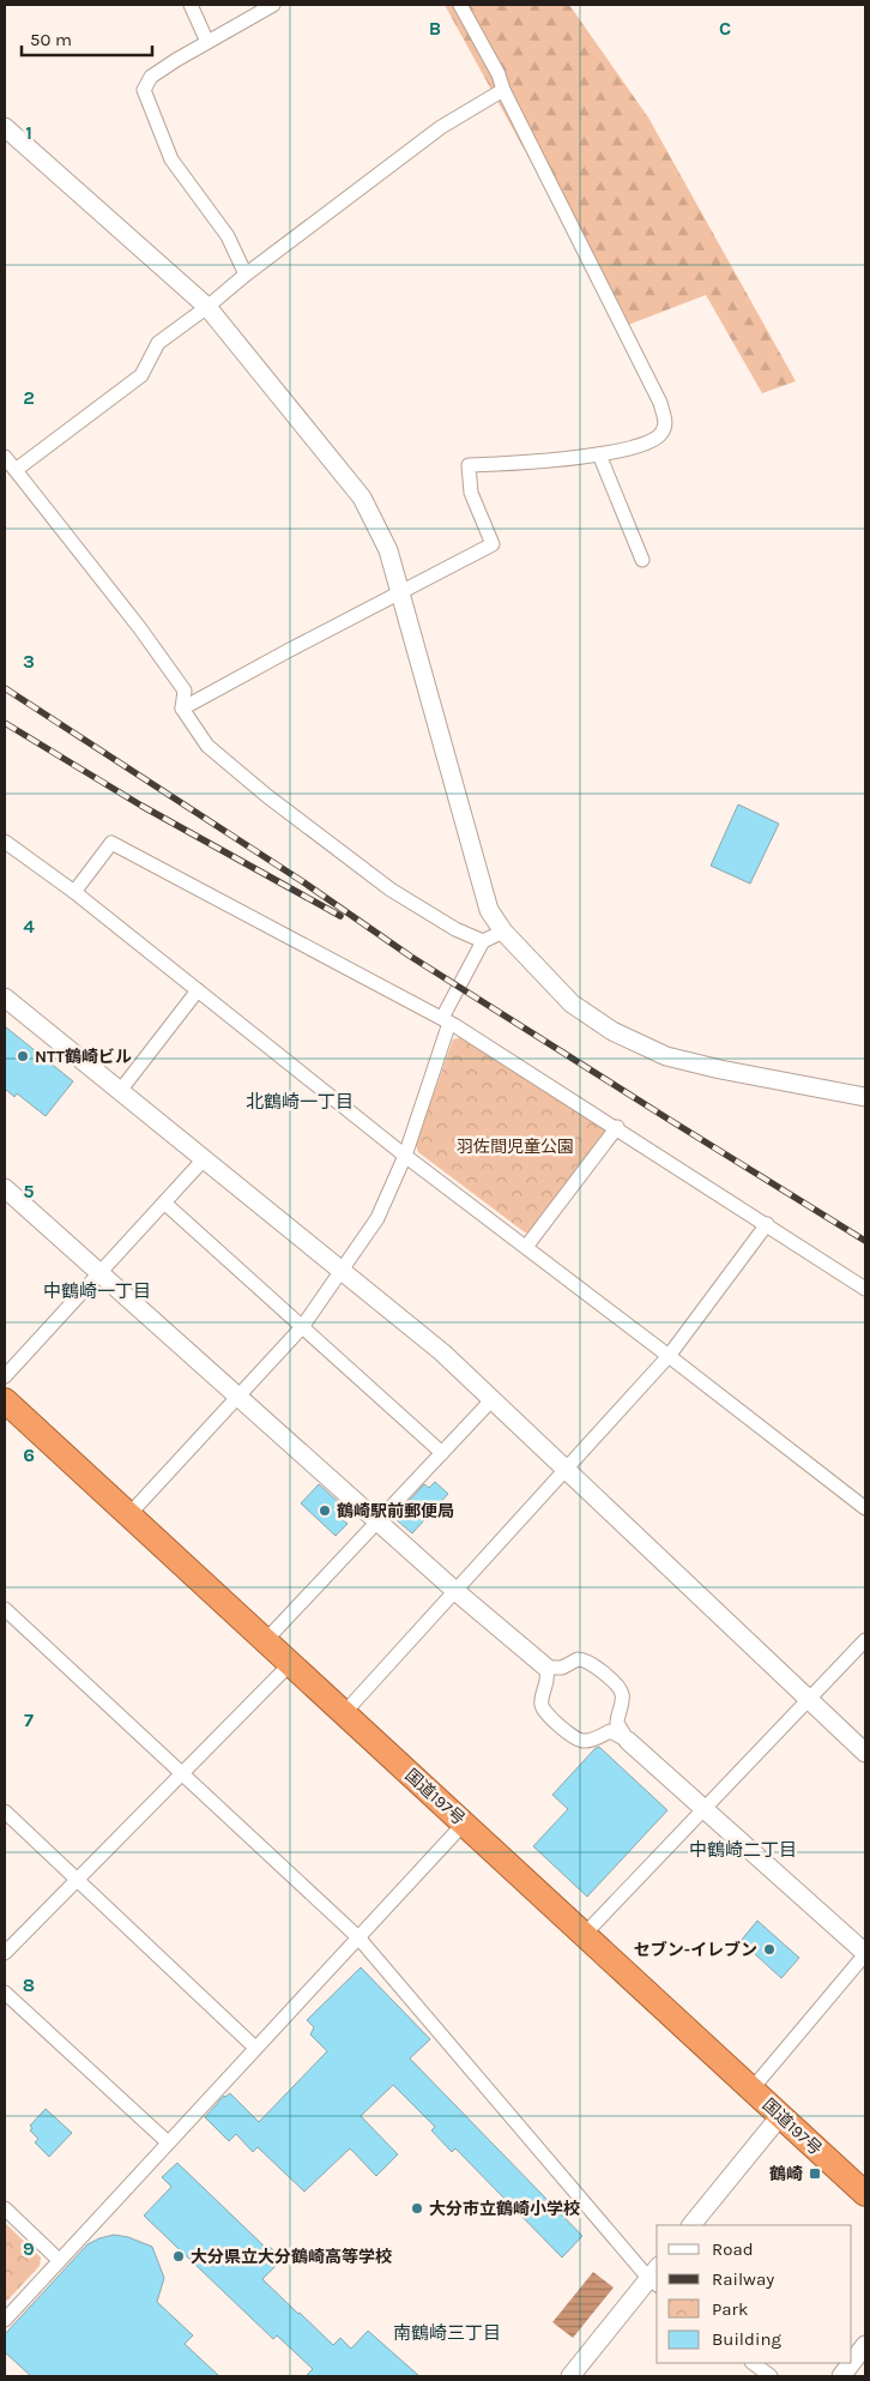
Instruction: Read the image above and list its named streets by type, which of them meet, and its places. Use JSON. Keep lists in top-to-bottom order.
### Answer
{
  "streets": {
    "highway": ["国道197号"]
  },
  "districts": [
    "北鶴崎一丁目",
    "中鶴崎一丁目",
    "中鶴崎二丁目",
    "南鶴崎三丁目"
  ],
  "parks": ["羽佐間児童公園"],
  "places": {
    "other": [
      "NTT鶴崎ビル",
      "鶴崎駅前郵便局",
      "セブン-イレブン",
      "大分市立鶴崎小学校",
      "大分県立大分鶴崎高等学校"
    ],
    "transit": ["鶴崎"]
  },
  "legend": [
    "Road",
    "Railway",
    "Park",
    "Building"
  ],
  "scale_bar": "50 m",
  "grid": {
    "columns": ["B", "C"],
    "rows": [
      "1",
      "2",
      "3",
      "4",
      "5",
      "6",
      "7",
      "8",
      "9"
    ]
  }
}
